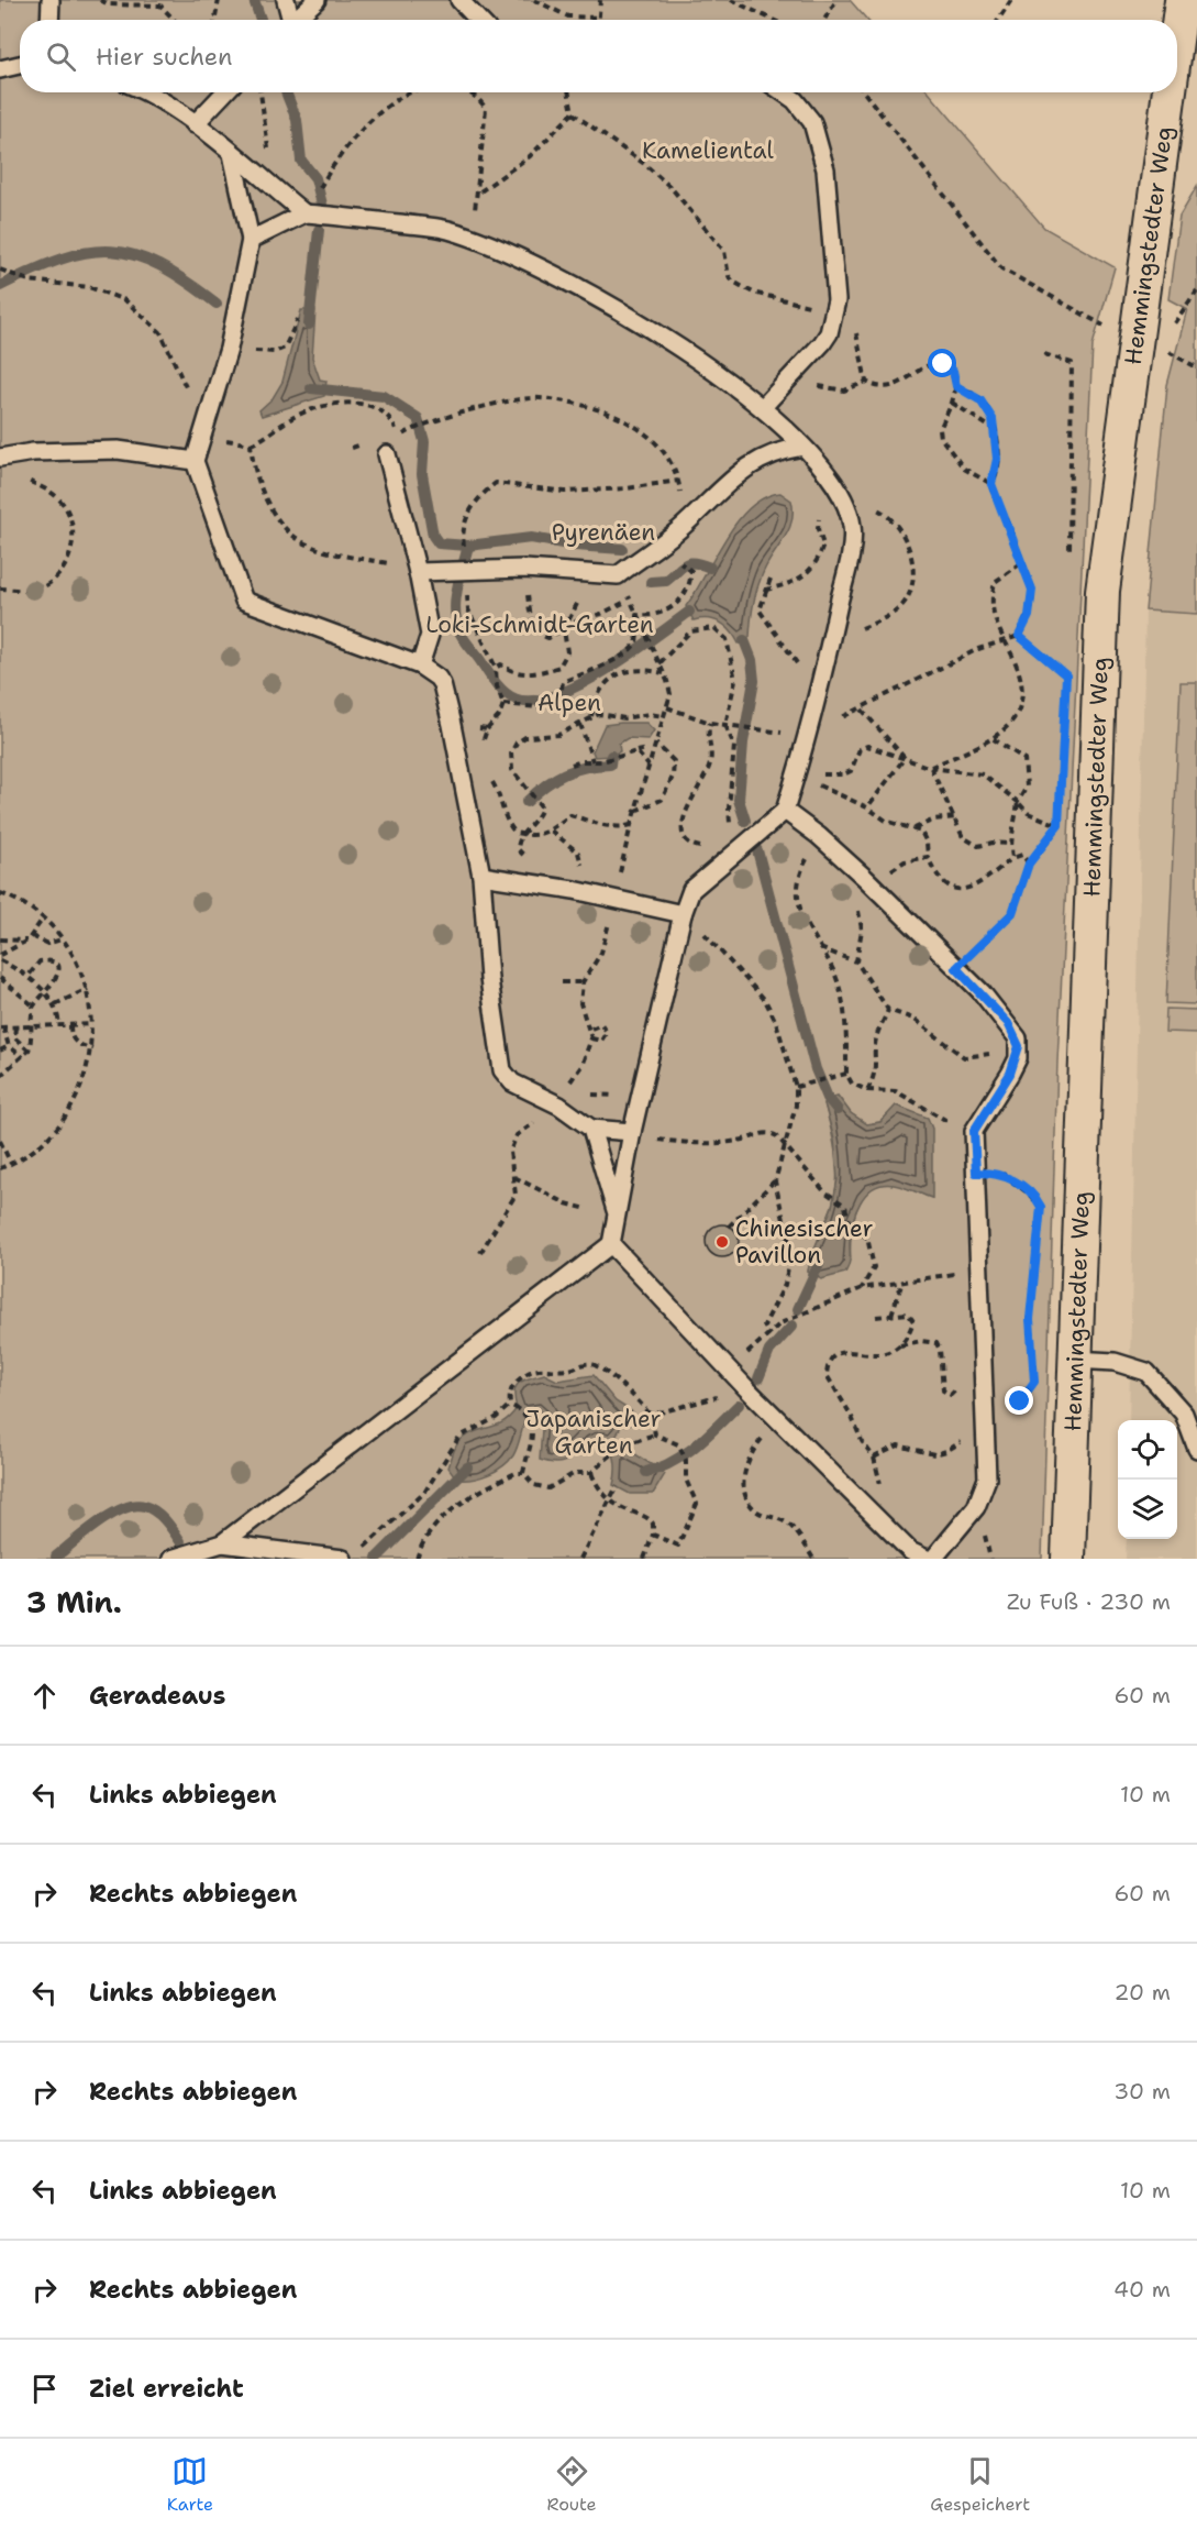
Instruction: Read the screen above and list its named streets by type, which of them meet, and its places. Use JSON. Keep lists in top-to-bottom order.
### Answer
{
  "streets": {
    "street": ["Hemmingstedter Weg"]
  },
  "parks": [
    "Kameliental",
    "Pyrenäen",
    "Loki-Schmidt-Garten",
    "Alpen",
    "Japanischer Garten"
  ],
  "places": ["Chinesischer Pavillon"],
  "page": {
    "search": "Hier suchen",
    "heading": ["3 Min.", "Zu Fuß · 230 m"],
    "list": [
      ["Geradeaus", "60 m"],
      ["Links abbiegen", "10 m"],
      ["Rechts abbiegen", "60 m"],
      ["Links abbiegen", "20 m"],
      ["Rechts abbiegen", "30 m"],
      ["Links abbiegen", "10 m"],
      ["Rechts abbiegen", "40 m"],
      "Ziel erreicht"
    ],
    "nav": ["Karte", "Route", "Gespeichert"]
  }
}
